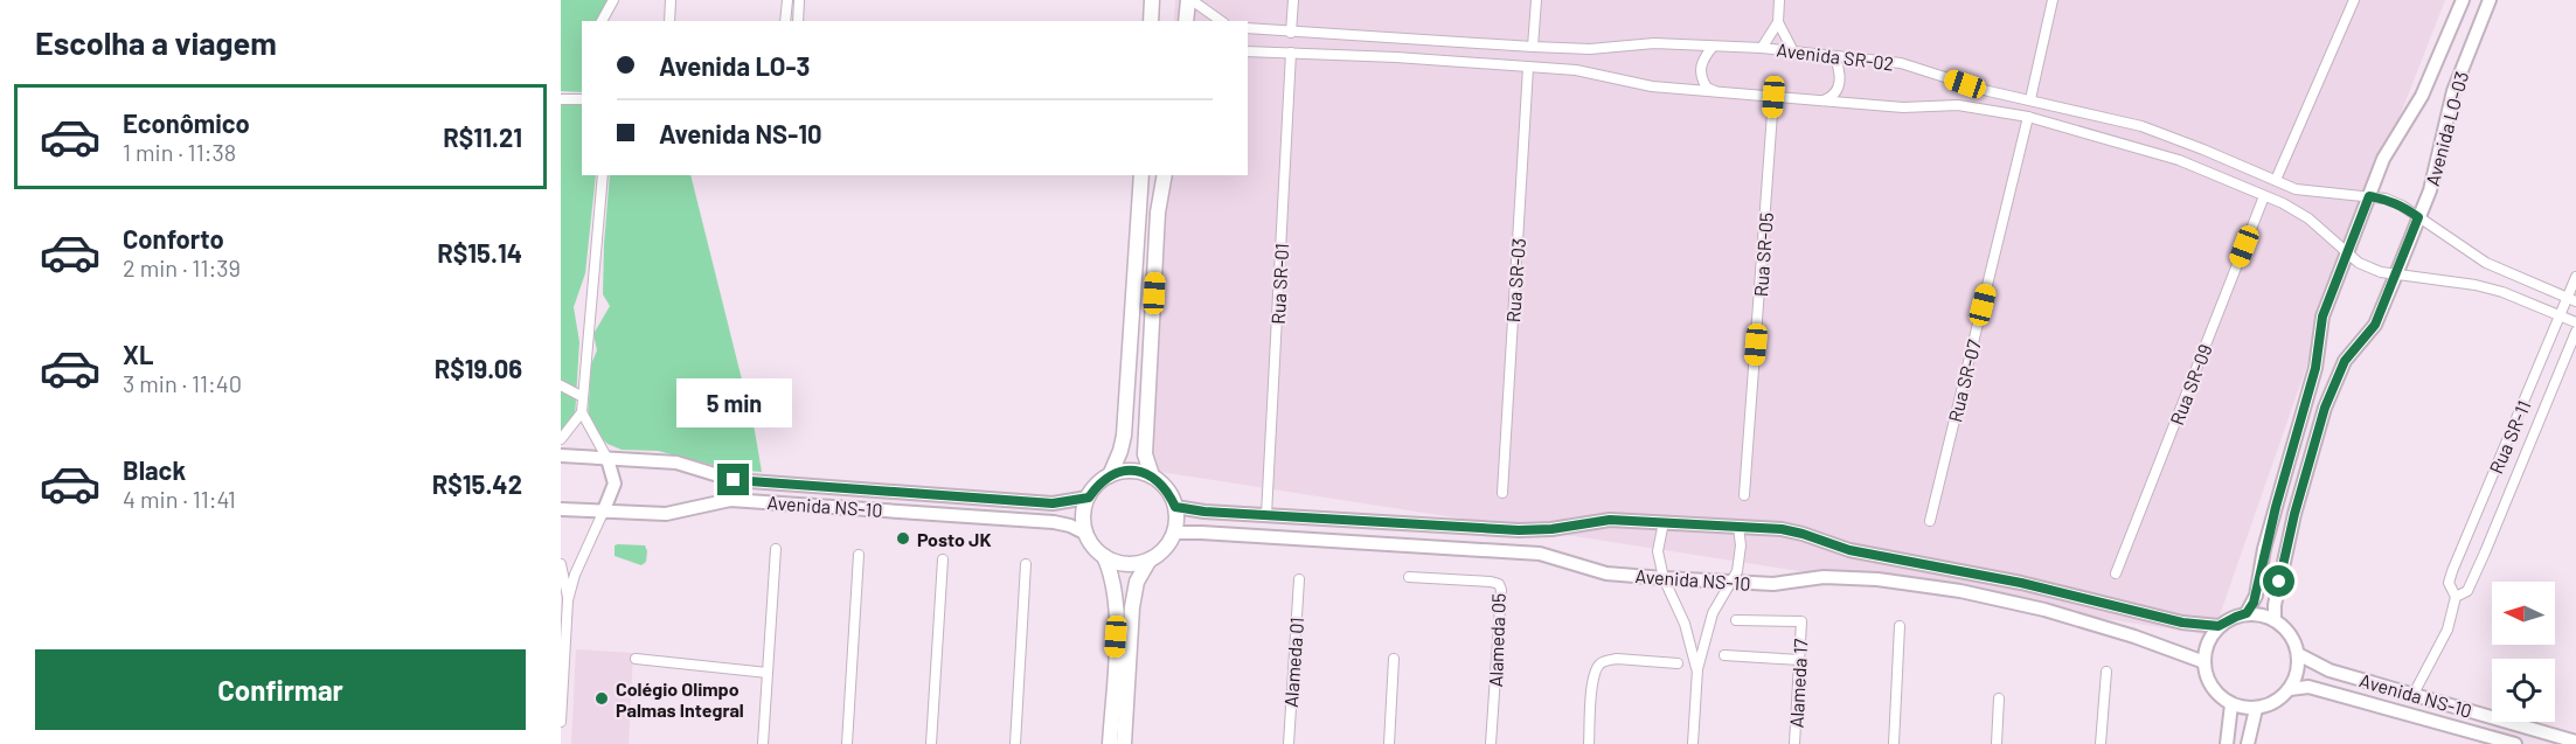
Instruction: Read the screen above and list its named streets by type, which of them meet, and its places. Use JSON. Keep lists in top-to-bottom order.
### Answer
{
  "streets": {
    "street": [
      "Avenida SR-02",
      "Avenida LO-03",
      "Rua SR-05",
      "Rua SR-03",
      "Rua SR-01",
      "Rua SR-07",
      "Rua SR-09",
      "Rua SR-11",
      "Avenida NS-10",
      "Alameda 05",
      "Alameda 01",
      "Alameda 17"
    ]
  },
  "crossings": [
    ["Avenida SR-02", "Avenida LO-03"],
    ["Avenida SR-02", "Rua SR-11"],
    ["Avenida LO-03", "Avenida NS-10"],
    ["Rua SR-11", "Avenida NS-10"]
  ],
  "places": ["Posto JK", "Colégio Olimpo Palmas Integral"],
  "north": "left",
  "page": {
    "heading": "Escolha a viagem",
    "banner": ["Avenida LO-3", "Avenida NS-10"],
    "list": [
      {
        "name": "Econômico",
        "note": "1 min · 11:38",
        "value": "R$11.21"
      },
      {
        "name": "Conforto",
        "note": "2 min · 11:39",
        "value": "R$15.14"
      },
      {
        "name": "XL",
        "note": "3 min · 11:40",
        "value": "R$19.06"
      },
      {
        "name": "Black",
        "note": "4 min · 11:41",
        "value": "R$15.42"
      }
    ],
    "bubble": "5 min",
    "buttons": "Confirmar"
  }
}
